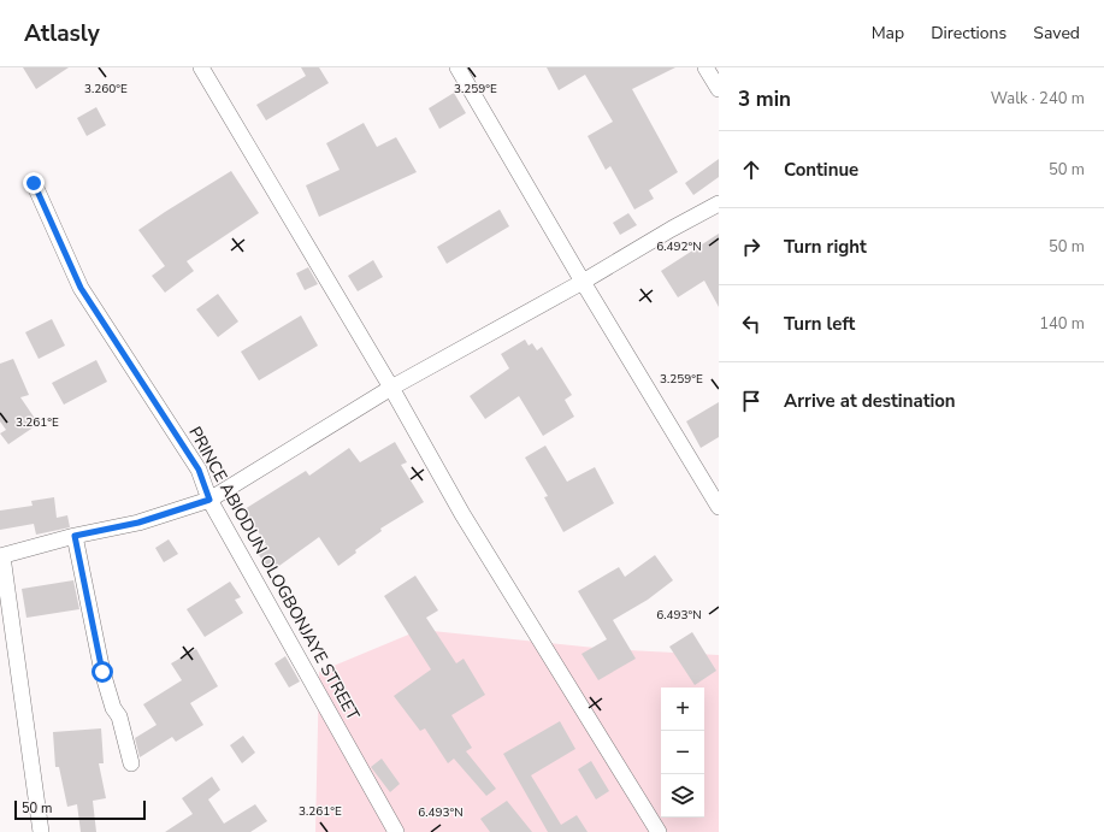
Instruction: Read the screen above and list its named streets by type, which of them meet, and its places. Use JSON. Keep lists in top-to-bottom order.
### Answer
{
  "streets": {
    "street": ["PRINCE ABIODUN OLOGBONJAYE STREET"]
  },
  "scale_bar": "50 m",
  "page": {
    "header": "Atlasly",
    "nav": ["Map", "Directions", "Saved"],
    "heading": ["3 min", "Walk · 240 m"],
    "list": [
      ["Continue", "50 m"],
      ["Turn right", "50 m"],
      ["Turn left", "140 m"],
      "Arrive at destination"
    ],
    "map_buttons": ["+", "−"],
    "scale": "50 m"
  },
  "coordinates": [
    "3.260°E",
    "3.259°E",
    "6.492°N",
    "3.261°E",
    "6.493°N"
  ]
}
